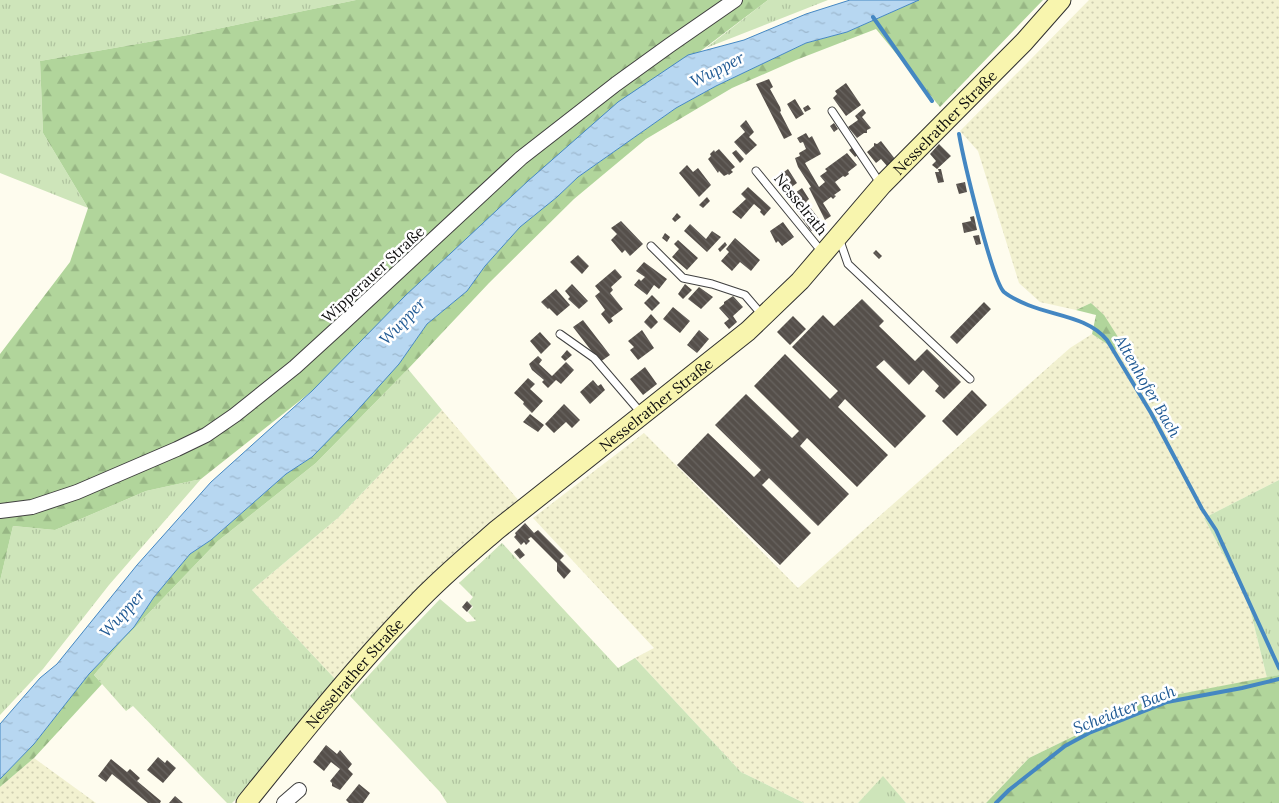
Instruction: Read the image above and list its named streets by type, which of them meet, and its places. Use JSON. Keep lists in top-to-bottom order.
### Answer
{
  "streets": {
    "main road": ["Nesselrather Straße"],
    "street": ["Wipperauer Straße"],
    "lane": ["Nesselrath"]
  },
  "crossings": [
    ["Nesselrather Straße", "Nesselrath"]
  ],
  "water": ["Wupper", "Altenhofer Bach", "Scheidter Bach"]
}
